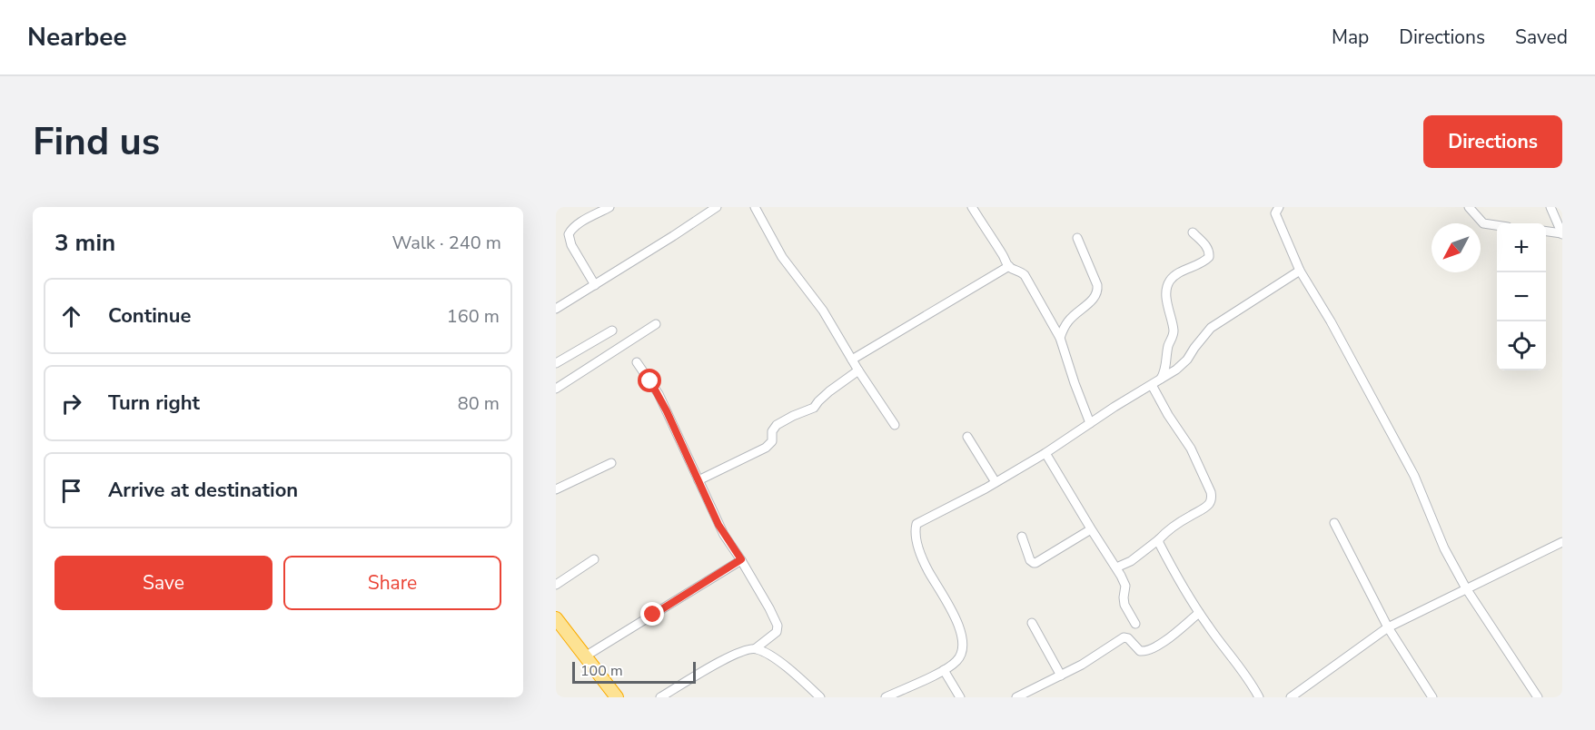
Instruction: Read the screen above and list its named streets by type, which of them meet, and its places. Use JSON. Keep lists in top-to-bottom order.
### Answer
{
  "scale_bar": "100 m",
  "north": "bottom left",
  "page": {
    "header": "Nearbee",
    "nav": ["Map", "Directions", "Saved"],
    "buttons": [
      "Directions",
      ["Save", "Share"]
    ],
    "title": "Find us",
    "heading": ["3 min", "Walk · 240 m"],
    "map_buttons": ["+", "−"],
    "list": [
      ["Continue", "160 m"],
      ["Turn right", "80 m"],
      "Arrive at destination"
    ],
    "scale": "100 m"
  }
}
